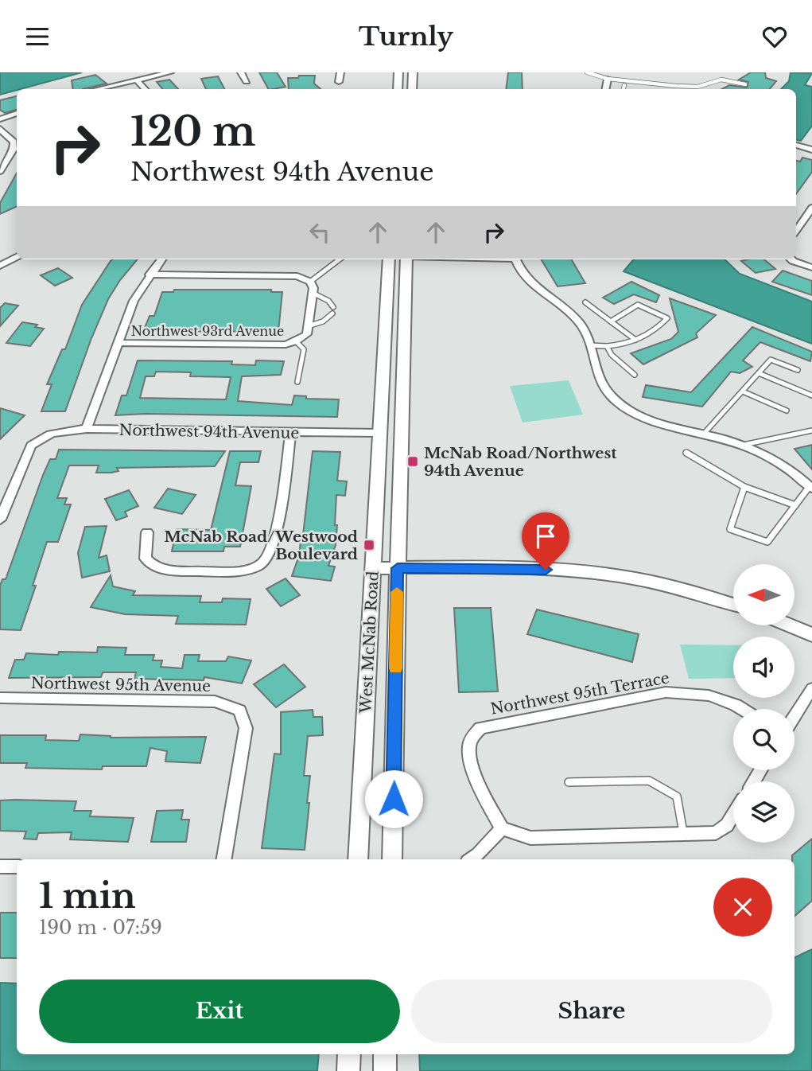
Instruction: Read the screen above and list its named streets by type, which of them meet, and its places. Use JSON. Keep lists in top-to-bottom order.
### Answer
{
  "streets": {
    "main road": ["West McNab Road"],
    "street": [
      "Northwest 93rd Avenue",
      "Northwest 94th Avenue",
      "Northwest 95th Avenue",
      "Northwest 95th Terrace"
    ]
  },
  "crossings": [
    ["Northwest 94th Avenue", "West McNab Road"]
  ],
  "places": {
    "transit": ["McNab Road/Northwest 94th Avenue", "McNab Road/Westwood Boulevard"]
  },
  "north": "left",
  "page": {
    "header": "Turnly",
    "turn": ["120 m", "Northwest 94th Avenue"],
    "heading": ["1 min", "190 m · 07:59"],
    "buttons": ["Exit", "Share"]
  }
}
